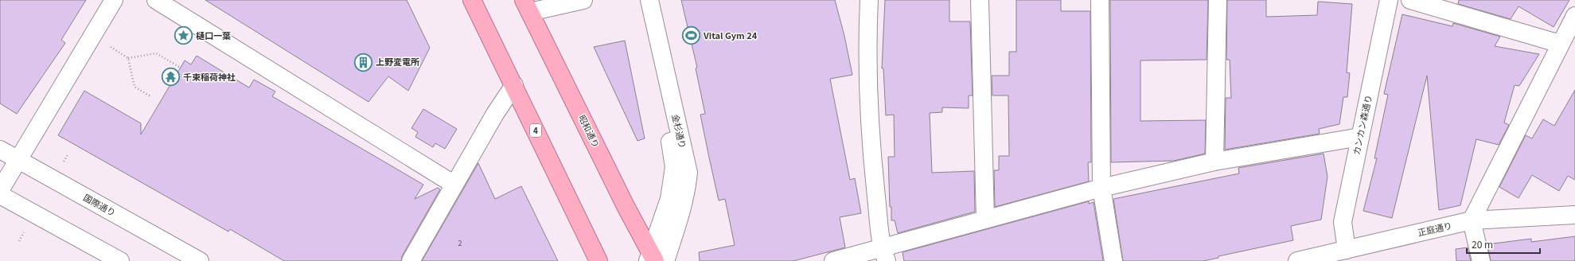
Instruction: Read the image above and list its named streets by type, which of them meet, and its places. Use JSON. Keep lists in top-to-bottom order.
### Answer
{
  "streets": {
    "highway": ["4", "昭和通り"],
    "street": [
      "カンカン森通り",
      "金杉通り",
      "国際通り",
      "正庭通り"
    ]
  },
  "crossings": [
    ["カンカン森通り", "正庭通り"],
    ["昭和通り", "金杉通り"]
  ],
  "places": {
    "place": ["樋口一葉"],
    "sports": ["Vital Gym 24"],
    "building": ["上野変電所"],
    "temple": ["千束稲荷神社"]
  },
  "house_numbers": ["2"],
  "scale_bar": "20 m"
}
